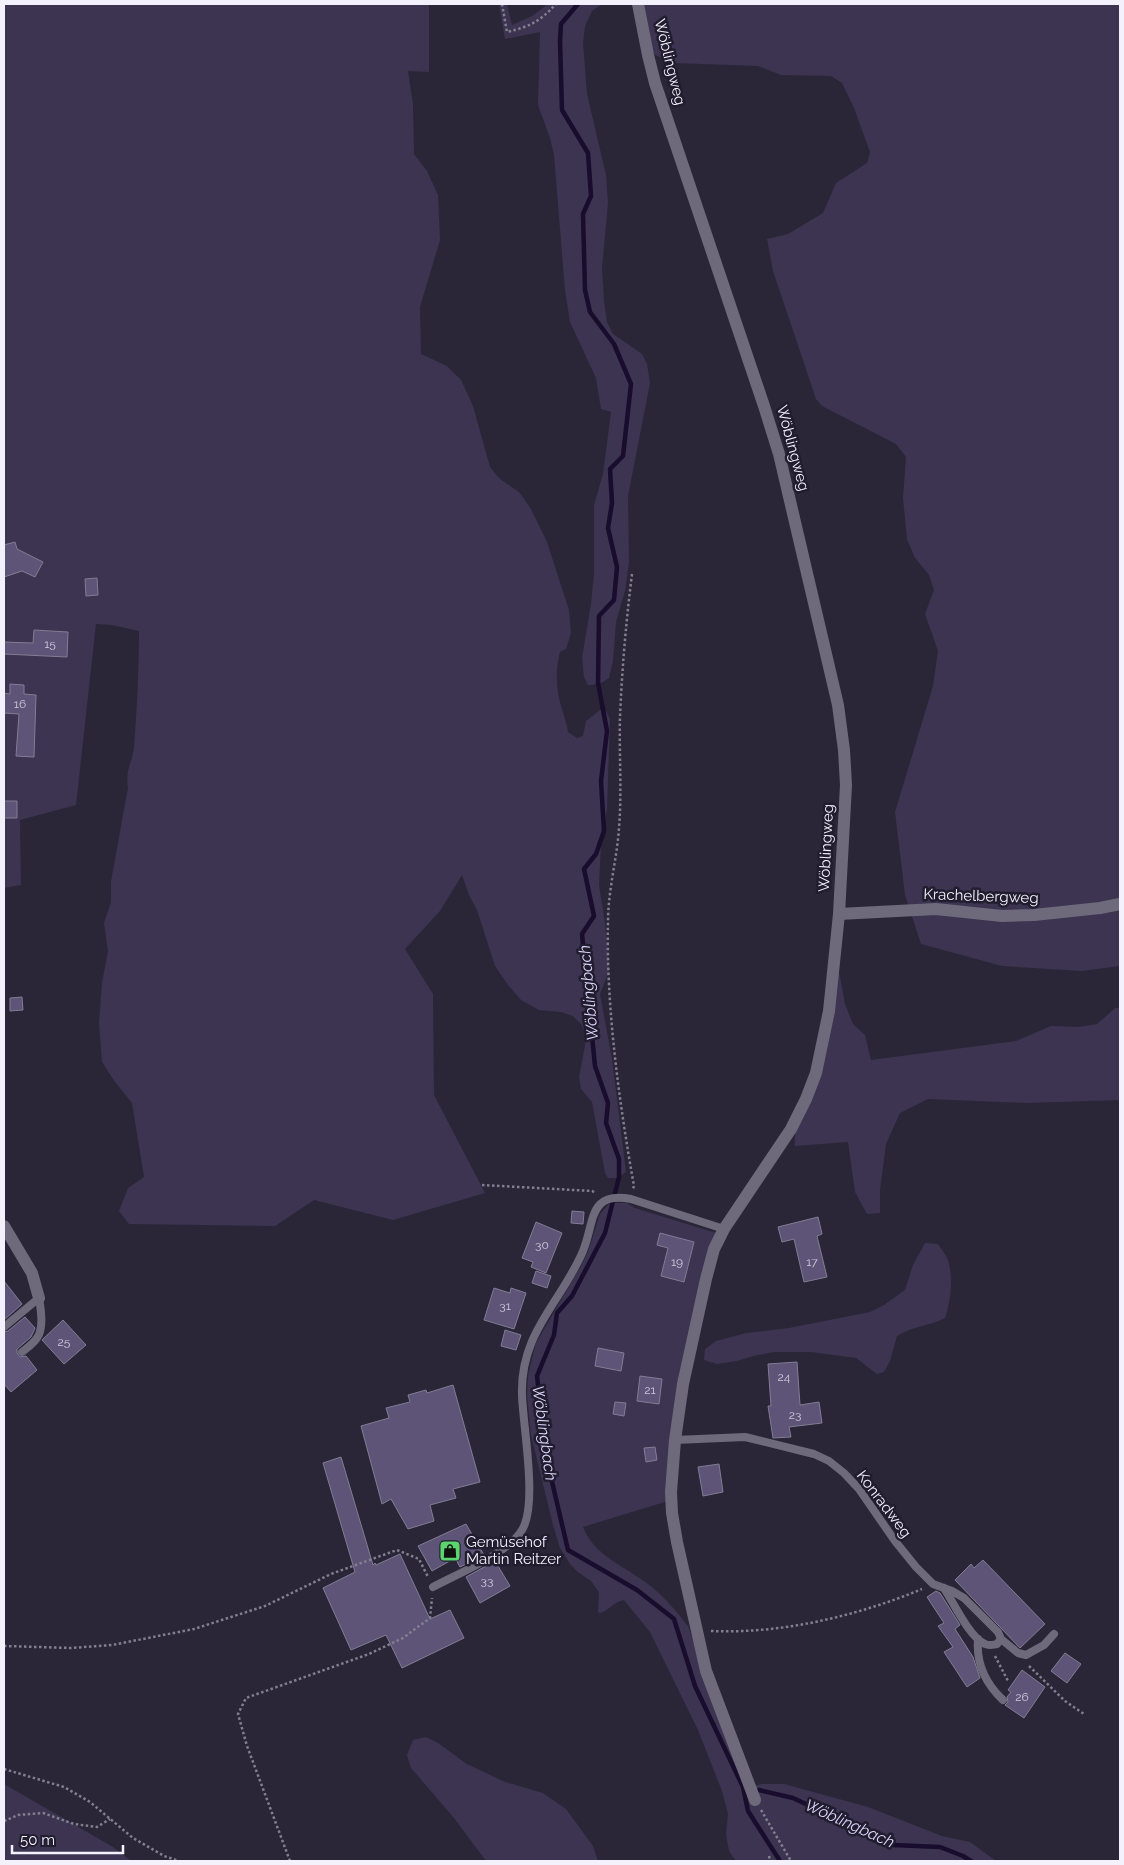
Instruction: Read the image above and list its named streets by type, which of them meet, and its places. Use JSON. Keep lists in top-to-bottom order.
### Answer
{
  "streets": {
    "street": ["Wöblingweg", "Krachelbergweg"],
    "lane": ["Konradweg"]
  },
  "crossings": [
    ["Wöblingweg", "Krachelbergweg"],
    ["Wöblingweg", "Konradweg"]
  ],
  "water": ["Wöblingbach"],
  "places": {
    "shop": ["Gemüsehof Martin Reitzer"]
  },
  "house_numbers": [
    "15",
    "16",
    "30",
    "19",
    "17",
    "31",
    "25",
    "24",
    "21",
    "23",
    "33",
    "26"
  ],
  "scale_bar": "50 m"
}
